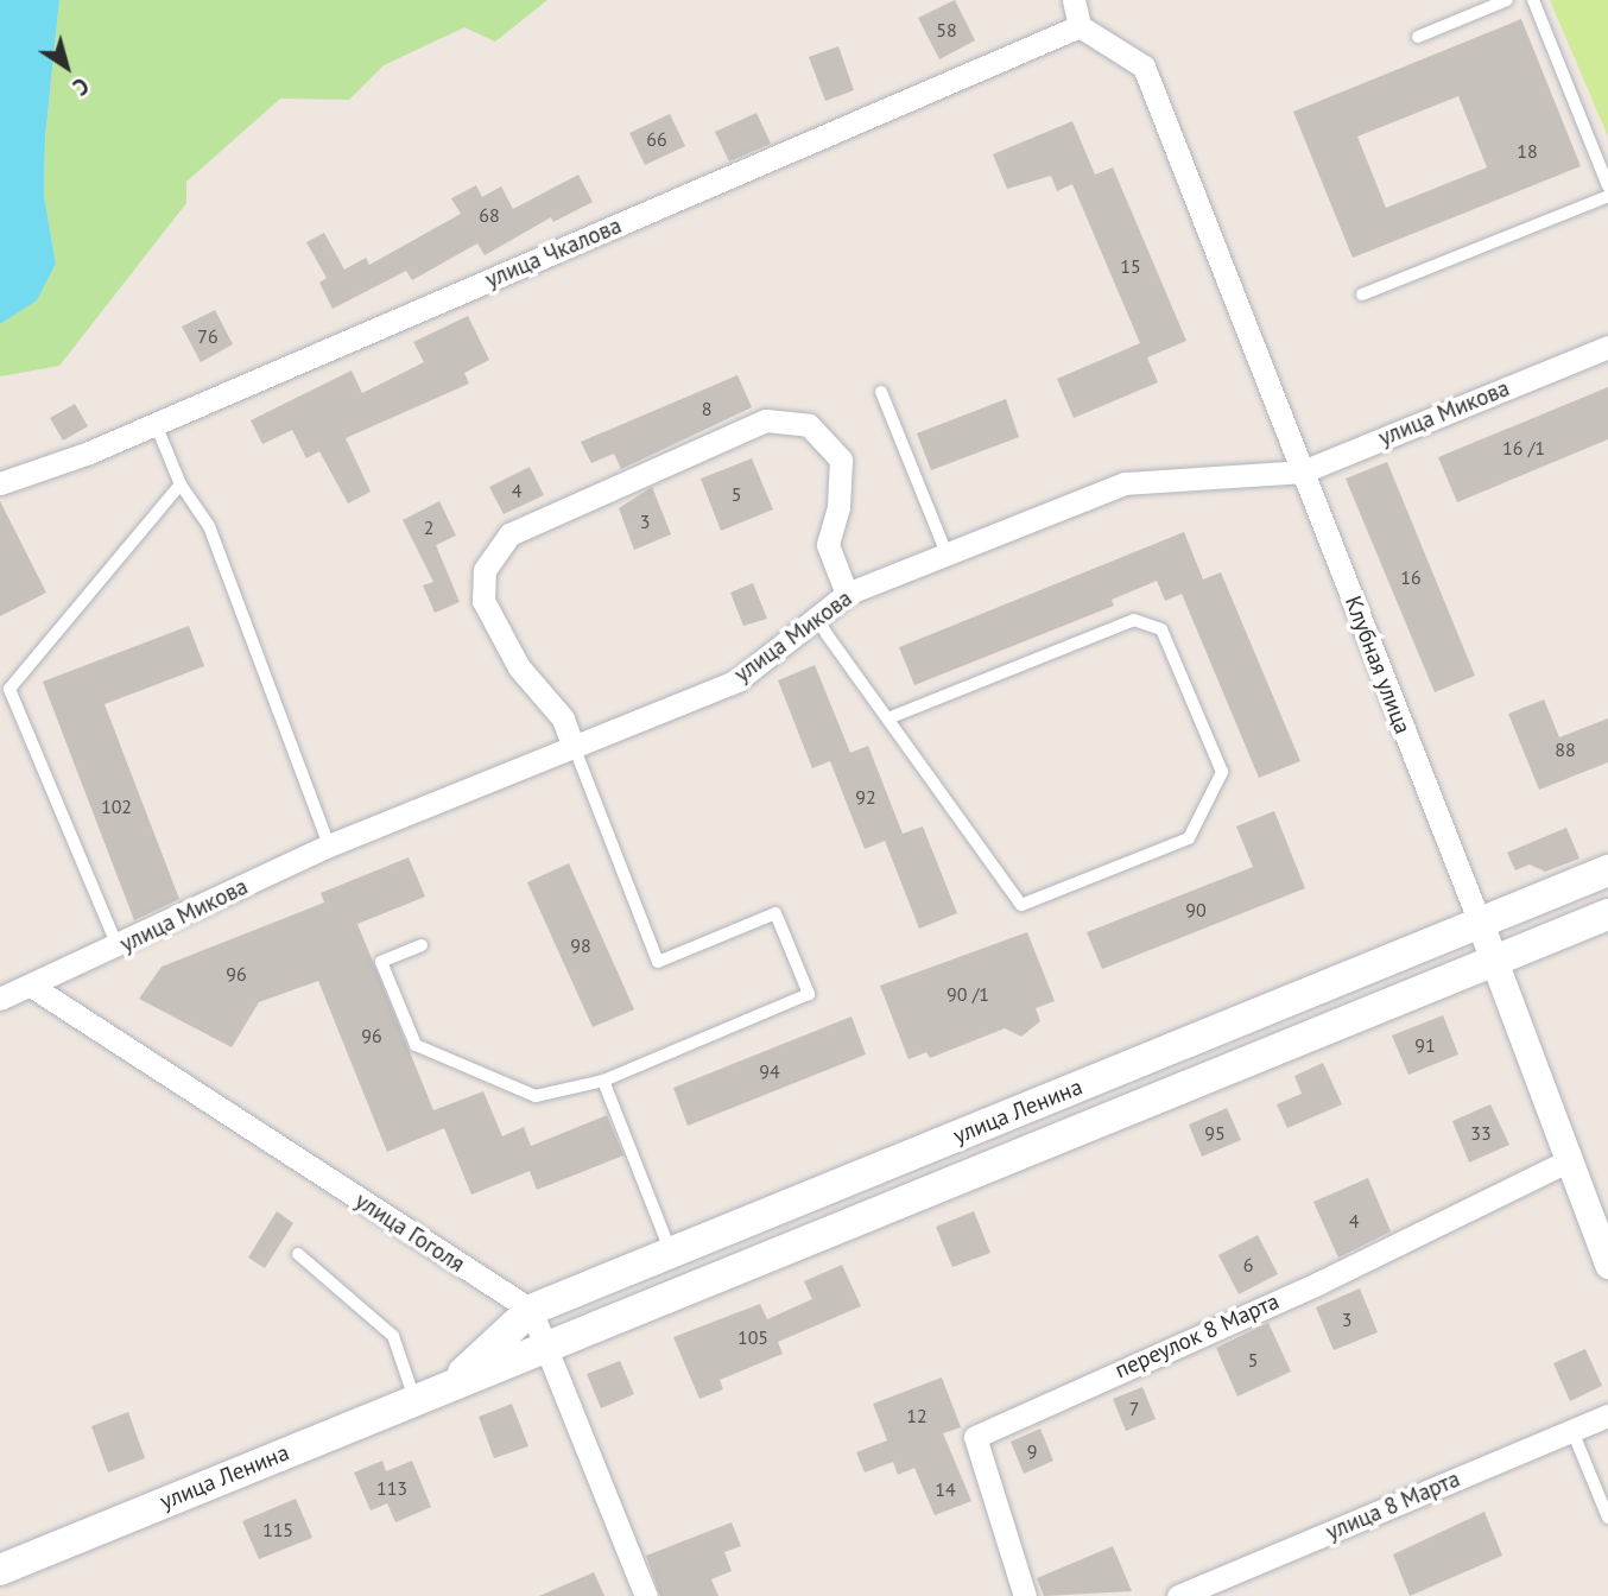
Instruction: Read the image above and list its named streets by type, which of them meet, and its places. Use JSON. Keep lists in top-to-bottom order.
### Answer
{
  "streets": {
    "main road": ["улица Ленина"],
    "street": [
      "улица Чкалова",
      "улица Микова",
      "Клубная улица",
      "улица Гоголя",
      "переулок 8 Марта",
      "улица 8 Марта"
    ]
  },
  "crossings": [
    ["улица Чкалова", "Клубная улица"],
    ["улица Микова", "Клубная улица"],
    ["улица Микова", "улица Гоголя"],
    ["Клубная улица", "улица Ленина"],
    ["Клубная улица", "переулок 8 Марта"],
    ["улица Ленина", "улица Гоголя"]
  ],
  "house_numbers": [
    "58",
    "66",
    "18",
    "68",
    "15",
    "76",
    "8",
    "16 /1",
    "4",
    "5",
    "3",
    "2",
    "16",
    "88",
    "92",
    "102",
    "90",
    "98",
    "96",
    "90 /1",
    "96",
    "91",
    "94",
    "95",
    "33",
    "4",
    "6",
    "3",
    "105",
    "5",
    "7",
    "12",
    "9",
    "113",
    "14",
    "115"
  ],
  "north": "bottom right"
}
